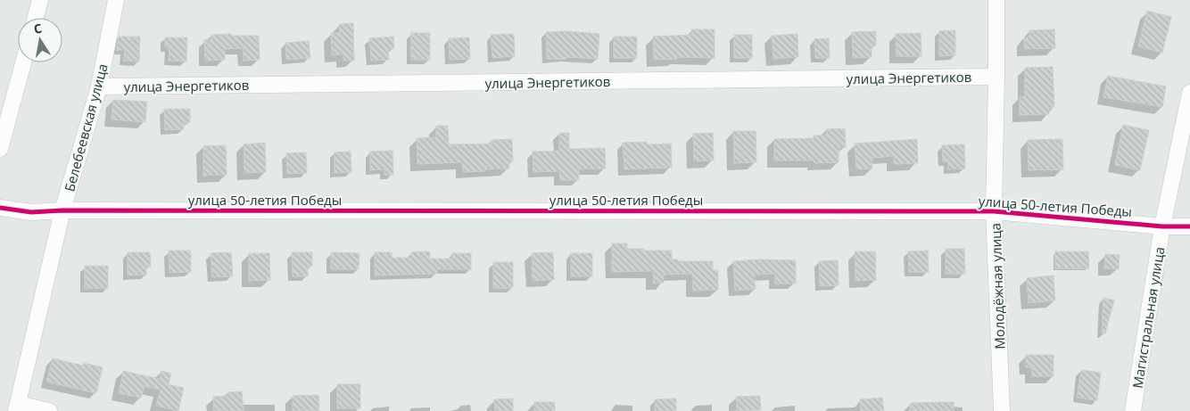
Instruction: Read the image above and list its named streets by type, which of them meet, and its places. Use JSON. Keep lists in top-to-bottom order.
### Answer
{
  "streets": {
    "street": [
      "улица Энергетиков",
      "Белебеевская улица",
      "улица 50-летия Победы",
      "Молодёжная улица",
      "Магистральная улица"
    ]
  },
  "crossings": [
    ["улица Энергетиков", "Белебеевская улица"],
    ["улица Энергетиков", "Молодёжная улица"],
    ["Белебеевская улица", "улица 50-летия Победы"],
    ["улица 50-летия Победы", "Молодёжная улица"],
    ["улица 50-летия Победы", "Магистральная улица"]
  ],
  "north": "top"
}
